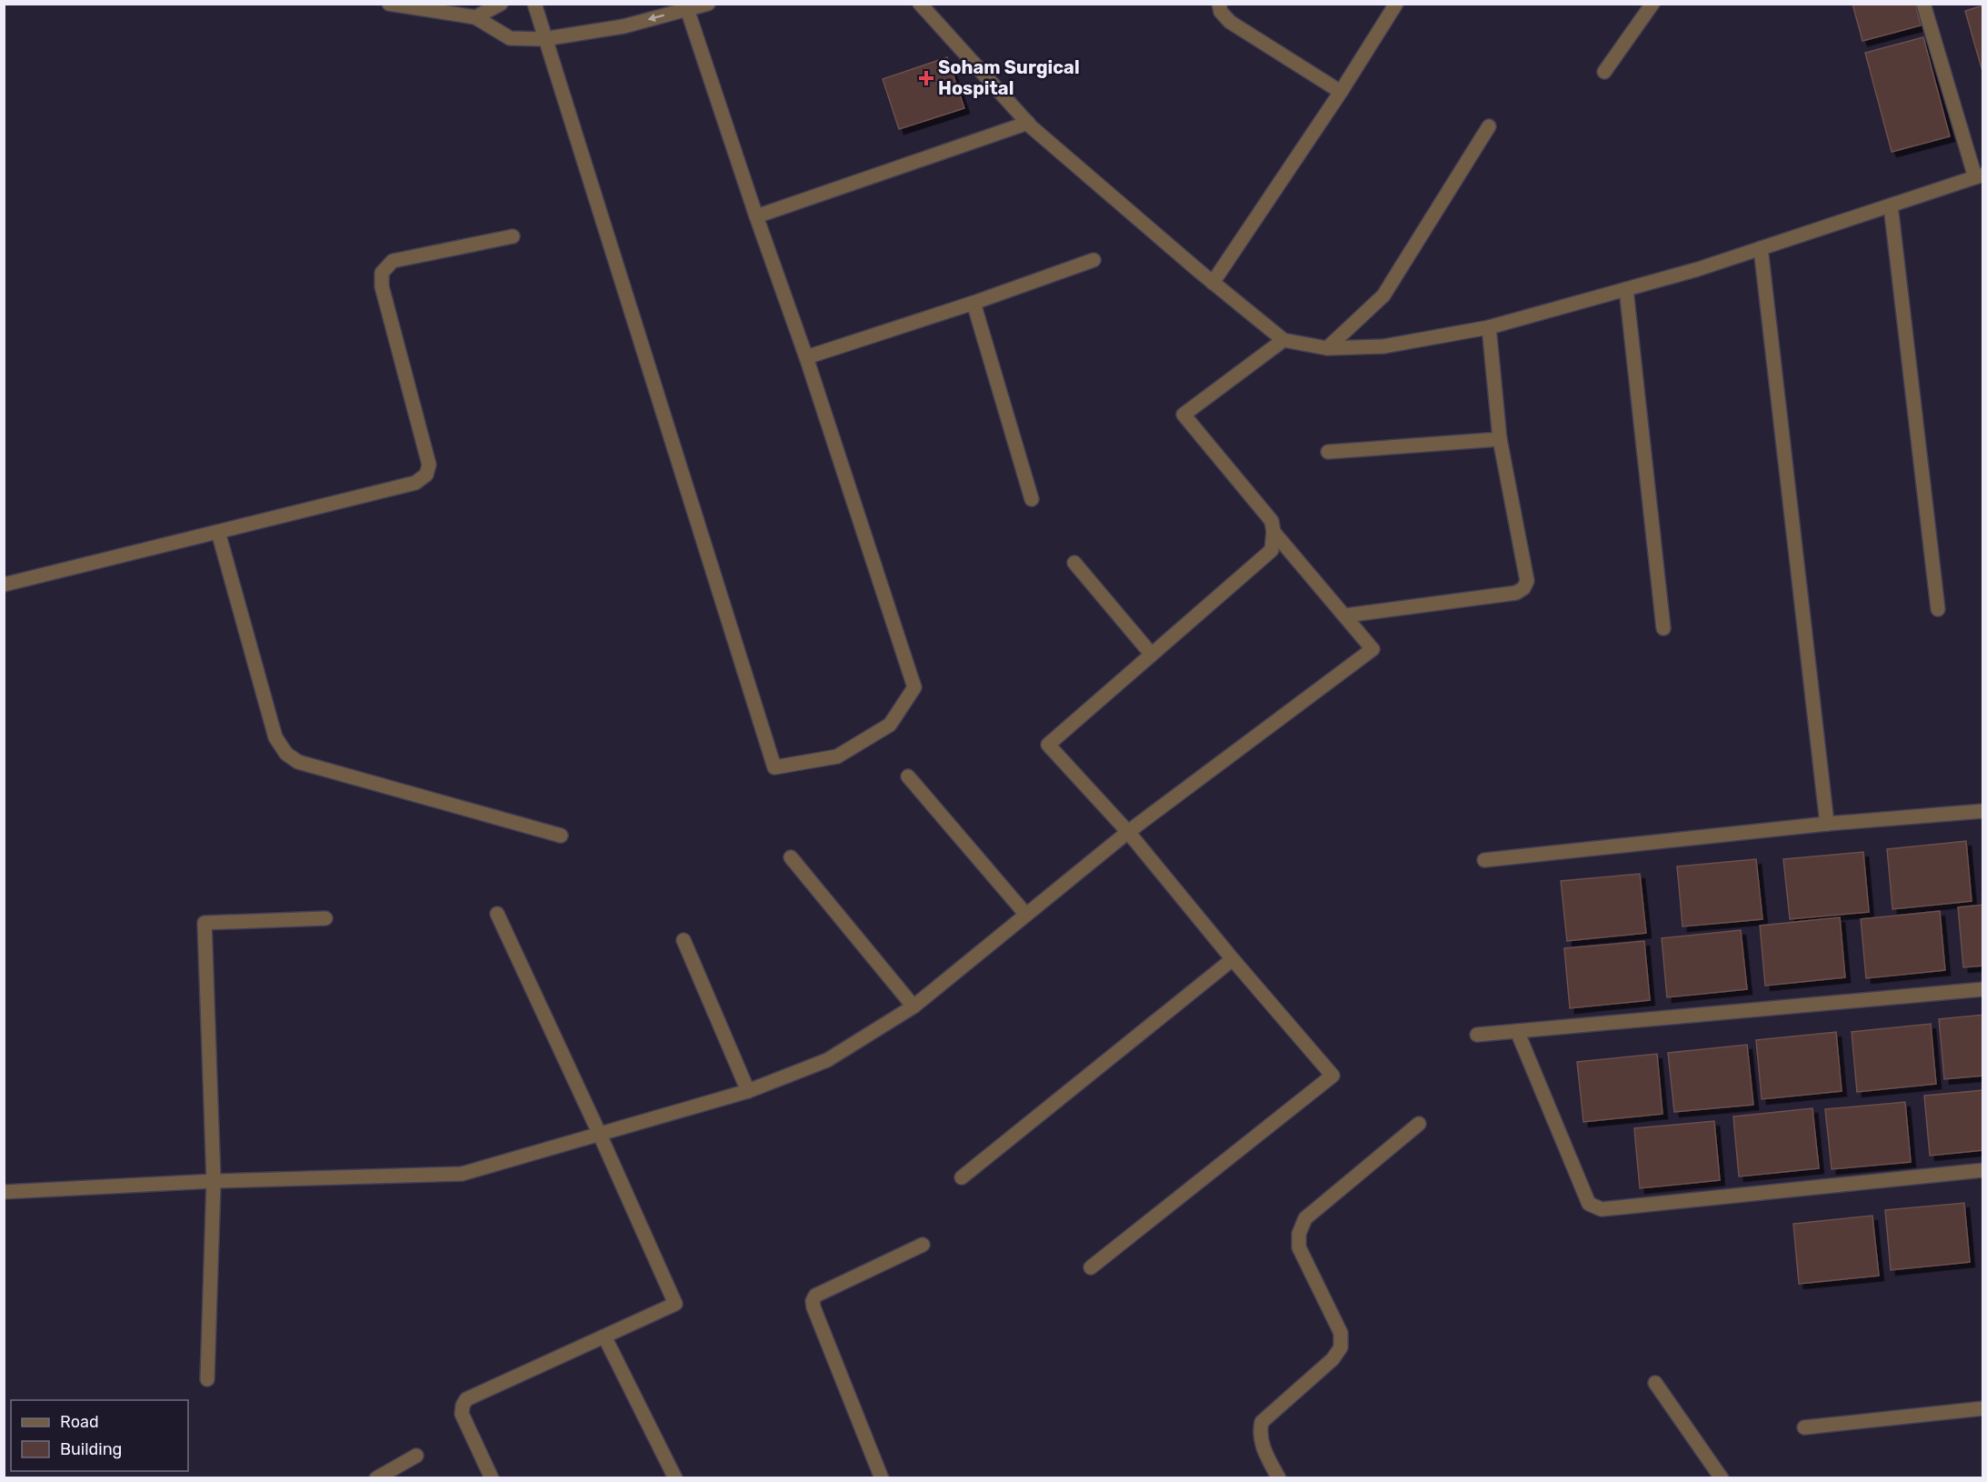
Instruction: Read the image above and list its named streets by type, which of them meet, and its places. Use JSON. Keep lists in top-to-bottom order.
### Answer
{
  "places": {
    "health": ["Soham Surgical Hospital"]
  },
  "legend": ["Road", "Building"]
}
